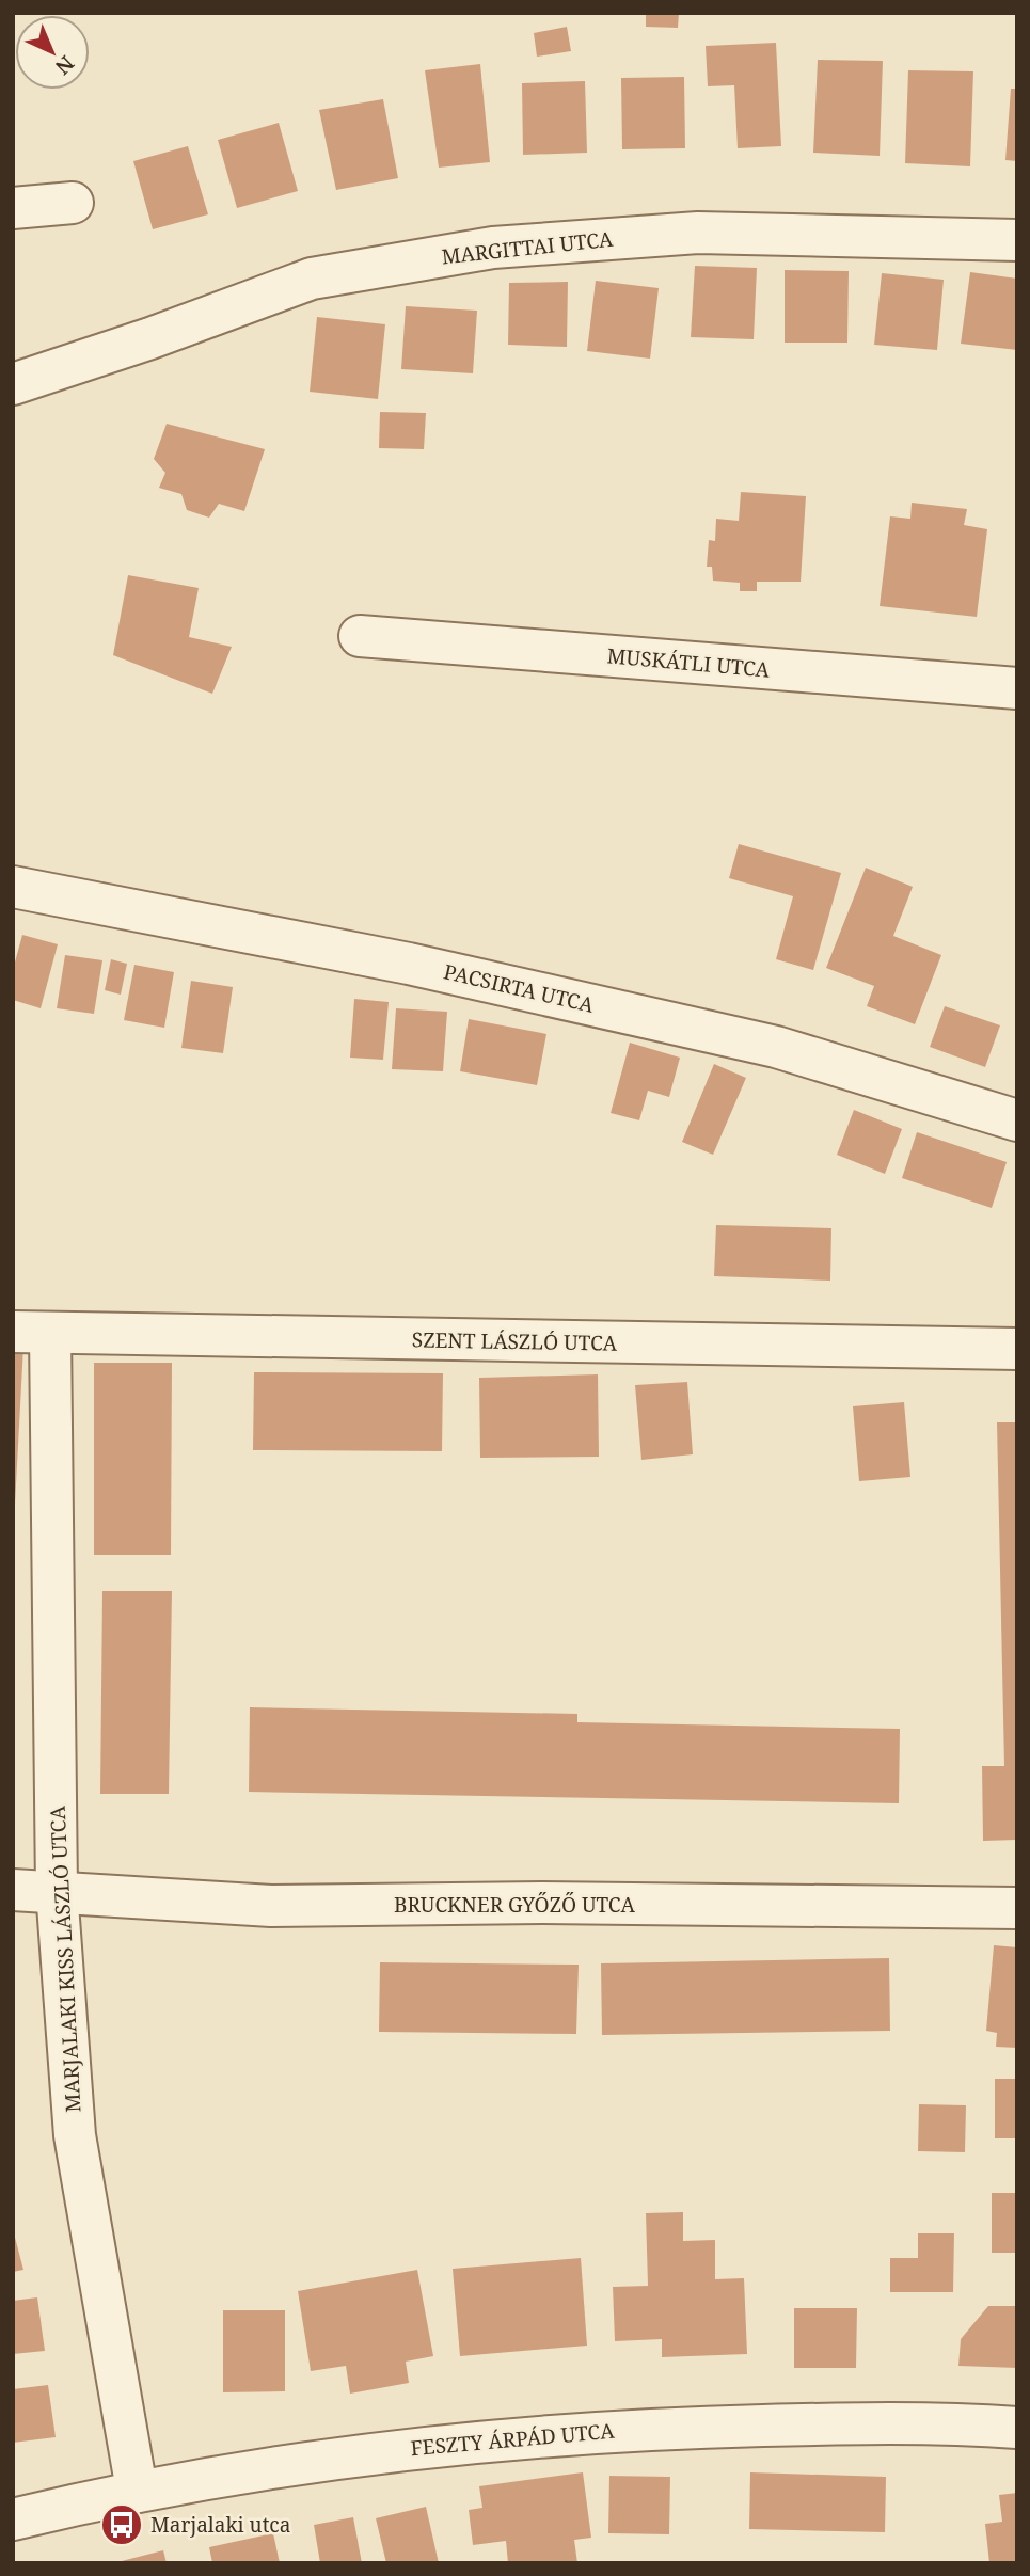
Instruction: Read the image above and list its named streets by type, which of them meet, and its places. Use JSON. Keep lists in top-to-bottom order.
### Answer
{
  "streets": {
    "street": [
      "MARGITTAI UTCA",
      "MUSKÁTLI UTCA",
      "PACSIRTA UTCA",
      "SZENT LÁSZLÓ UTCA",
      "BRUCKNER GYŐZŐ UTCA",
      "MARJALAKI KISS LÁSZLÓ UTCA",
      "FESZTY ÁRPÁD UTCA"
    ]
  },
  "crossings": [
    ["SZENT LÁSZLÓ UTCA", "MARJALAKI KISS LÁSZLÓ UTCA"],
    ["BRUCKNER GYŐZŐ UTCA", "MARJALAKI KISS LÁSZLÓ UTCA"],
    ["MARJALAKI KISS LÁSZLÓ UTCA", "FESZTY ÁRPÁD UTCA"]
  ],
  "places": {
    "bus stop": ["Marjalaki utca"]
  },
  "north": "bottom right"
}
